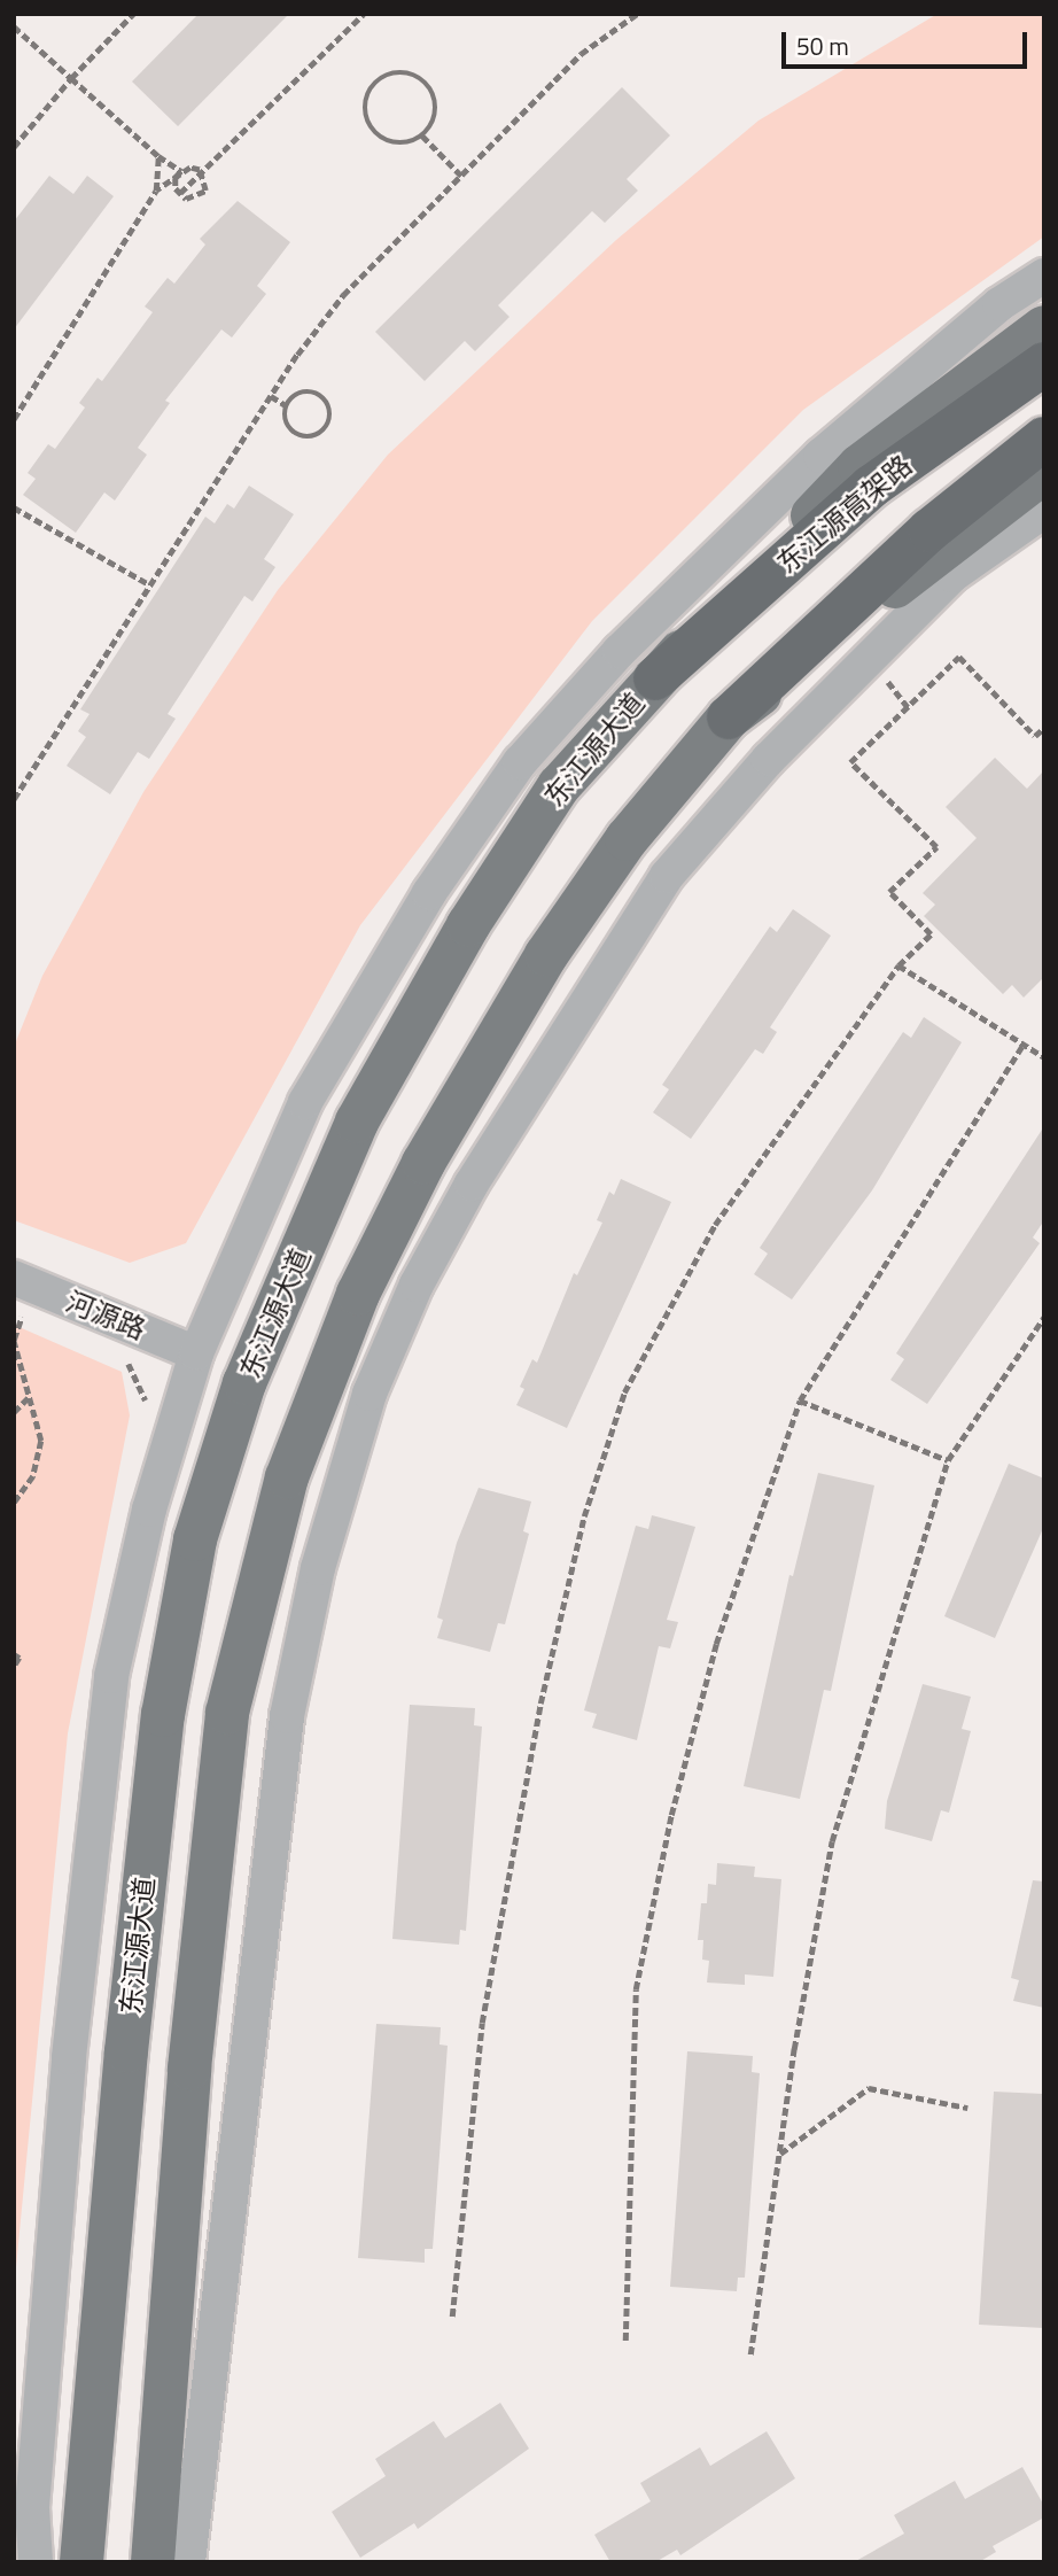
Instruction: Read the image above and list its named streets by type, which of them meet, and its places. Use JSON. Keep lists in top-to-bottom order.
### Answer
{
  "streets": {
    "highway": ["东江源高架路"],
    "main road": ["东江源大道"],
    "street": ["河源路"]
  },
  "crossings": [
    ["东江源高架路", "东江源大道"]
  ],
  "scale_bar": "50 m"
}
